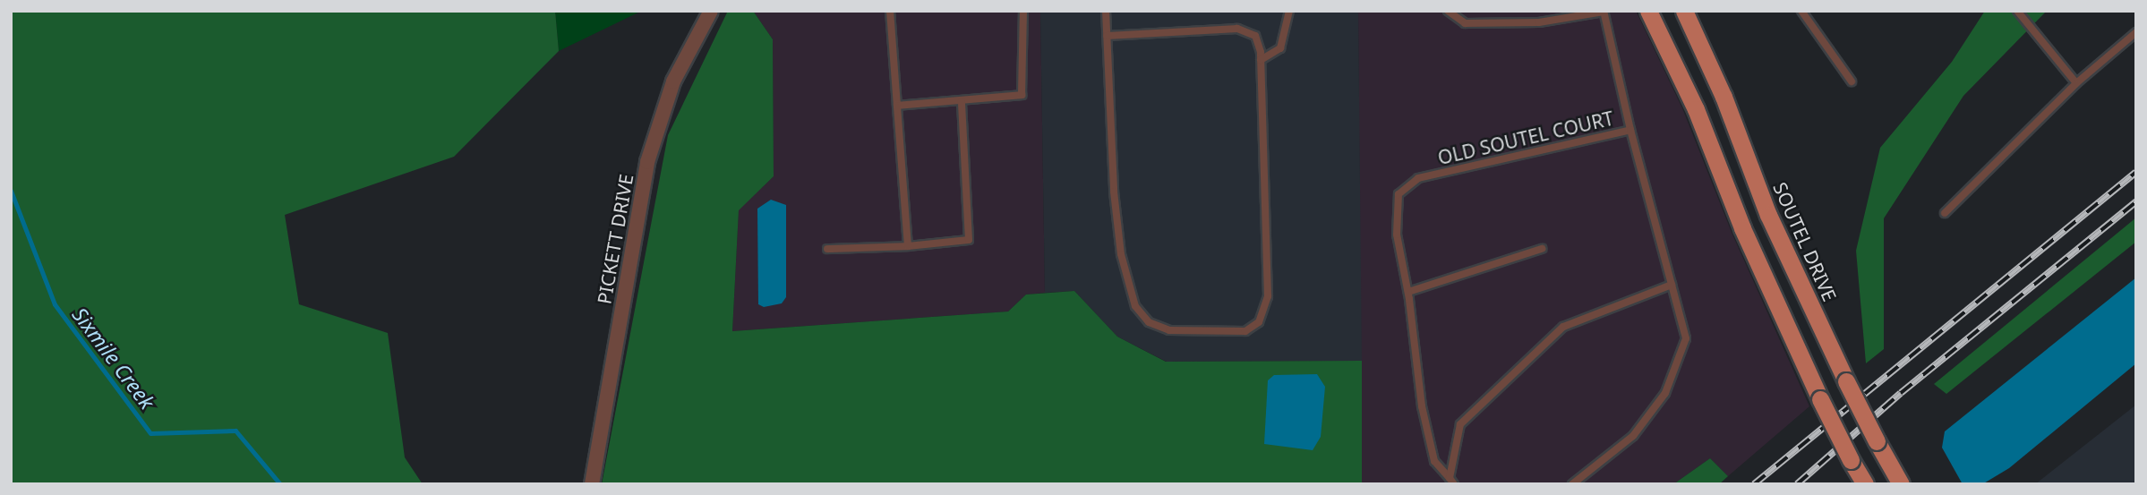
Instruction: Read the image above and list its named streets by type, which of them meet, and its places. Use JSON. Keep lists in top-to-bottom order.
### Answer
{
  "streets": {
    "main road": ["SOUTEL DRIVE"],
    "street": ["PICKETT DRIVE"],
    "lane": ["OLD SOUTEL COURT"]
  },
  "water": ["Sixmile Creek"]
}
